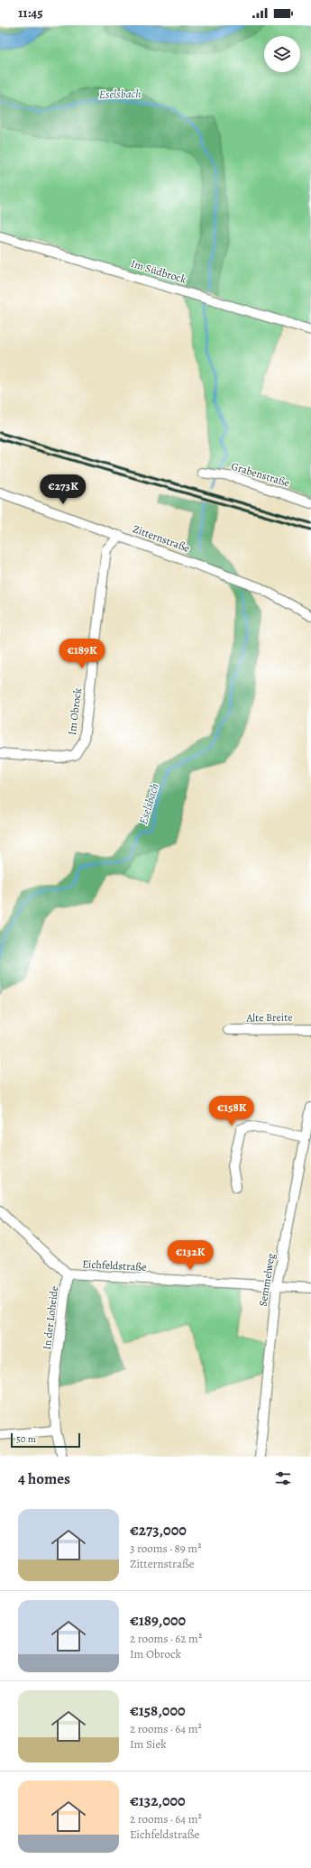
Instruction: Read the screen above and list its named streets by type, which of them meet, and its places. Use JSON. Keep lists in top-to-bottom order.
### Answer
{
  "streets": {
    "street": [
      "Im Südbrock",
      "Grabenstraße",
      "Zitternstraße",
      "Im Obrock",
      "Alte Breite",
      "Eichfeldstraße",
      "Semmelweg",
      "In der Loheide"
    ]
  },
  "crossings": [
    ["Zitternstraße", "Im Obrock"],
    ["Eichfeldstraße", "Semmelweg"],
    ["Eichfeldstraße", "In der Loheide"]
  ],
  "water": ["Eselsbach"],
  "scale_bar": "50 m",
  "page": {
    "status": "11:45",
    "price": [
      "€273K",
      "€189K",
      "€158K",
      "€132K"
    ],
    "scale": "50 m",
    "heading": "4 homes",
    "list": [
      {
        "name": "€273,000",
        "note": "3 rooms · 89 m² · Zitternstraße"
      },
      {
        "name": "€189,000",
        "note": "2 rooms · 62 m² · Im Obrock"
      },
      {
        "name": "€158,000",
        "note": "2 rooms · 64 m² · Im Siek"
      },
      {
        "name": "€132,000",
        "note": "2 rooms · 64 m² · Eichfeldstraße"
      }
    ]
  }
}
